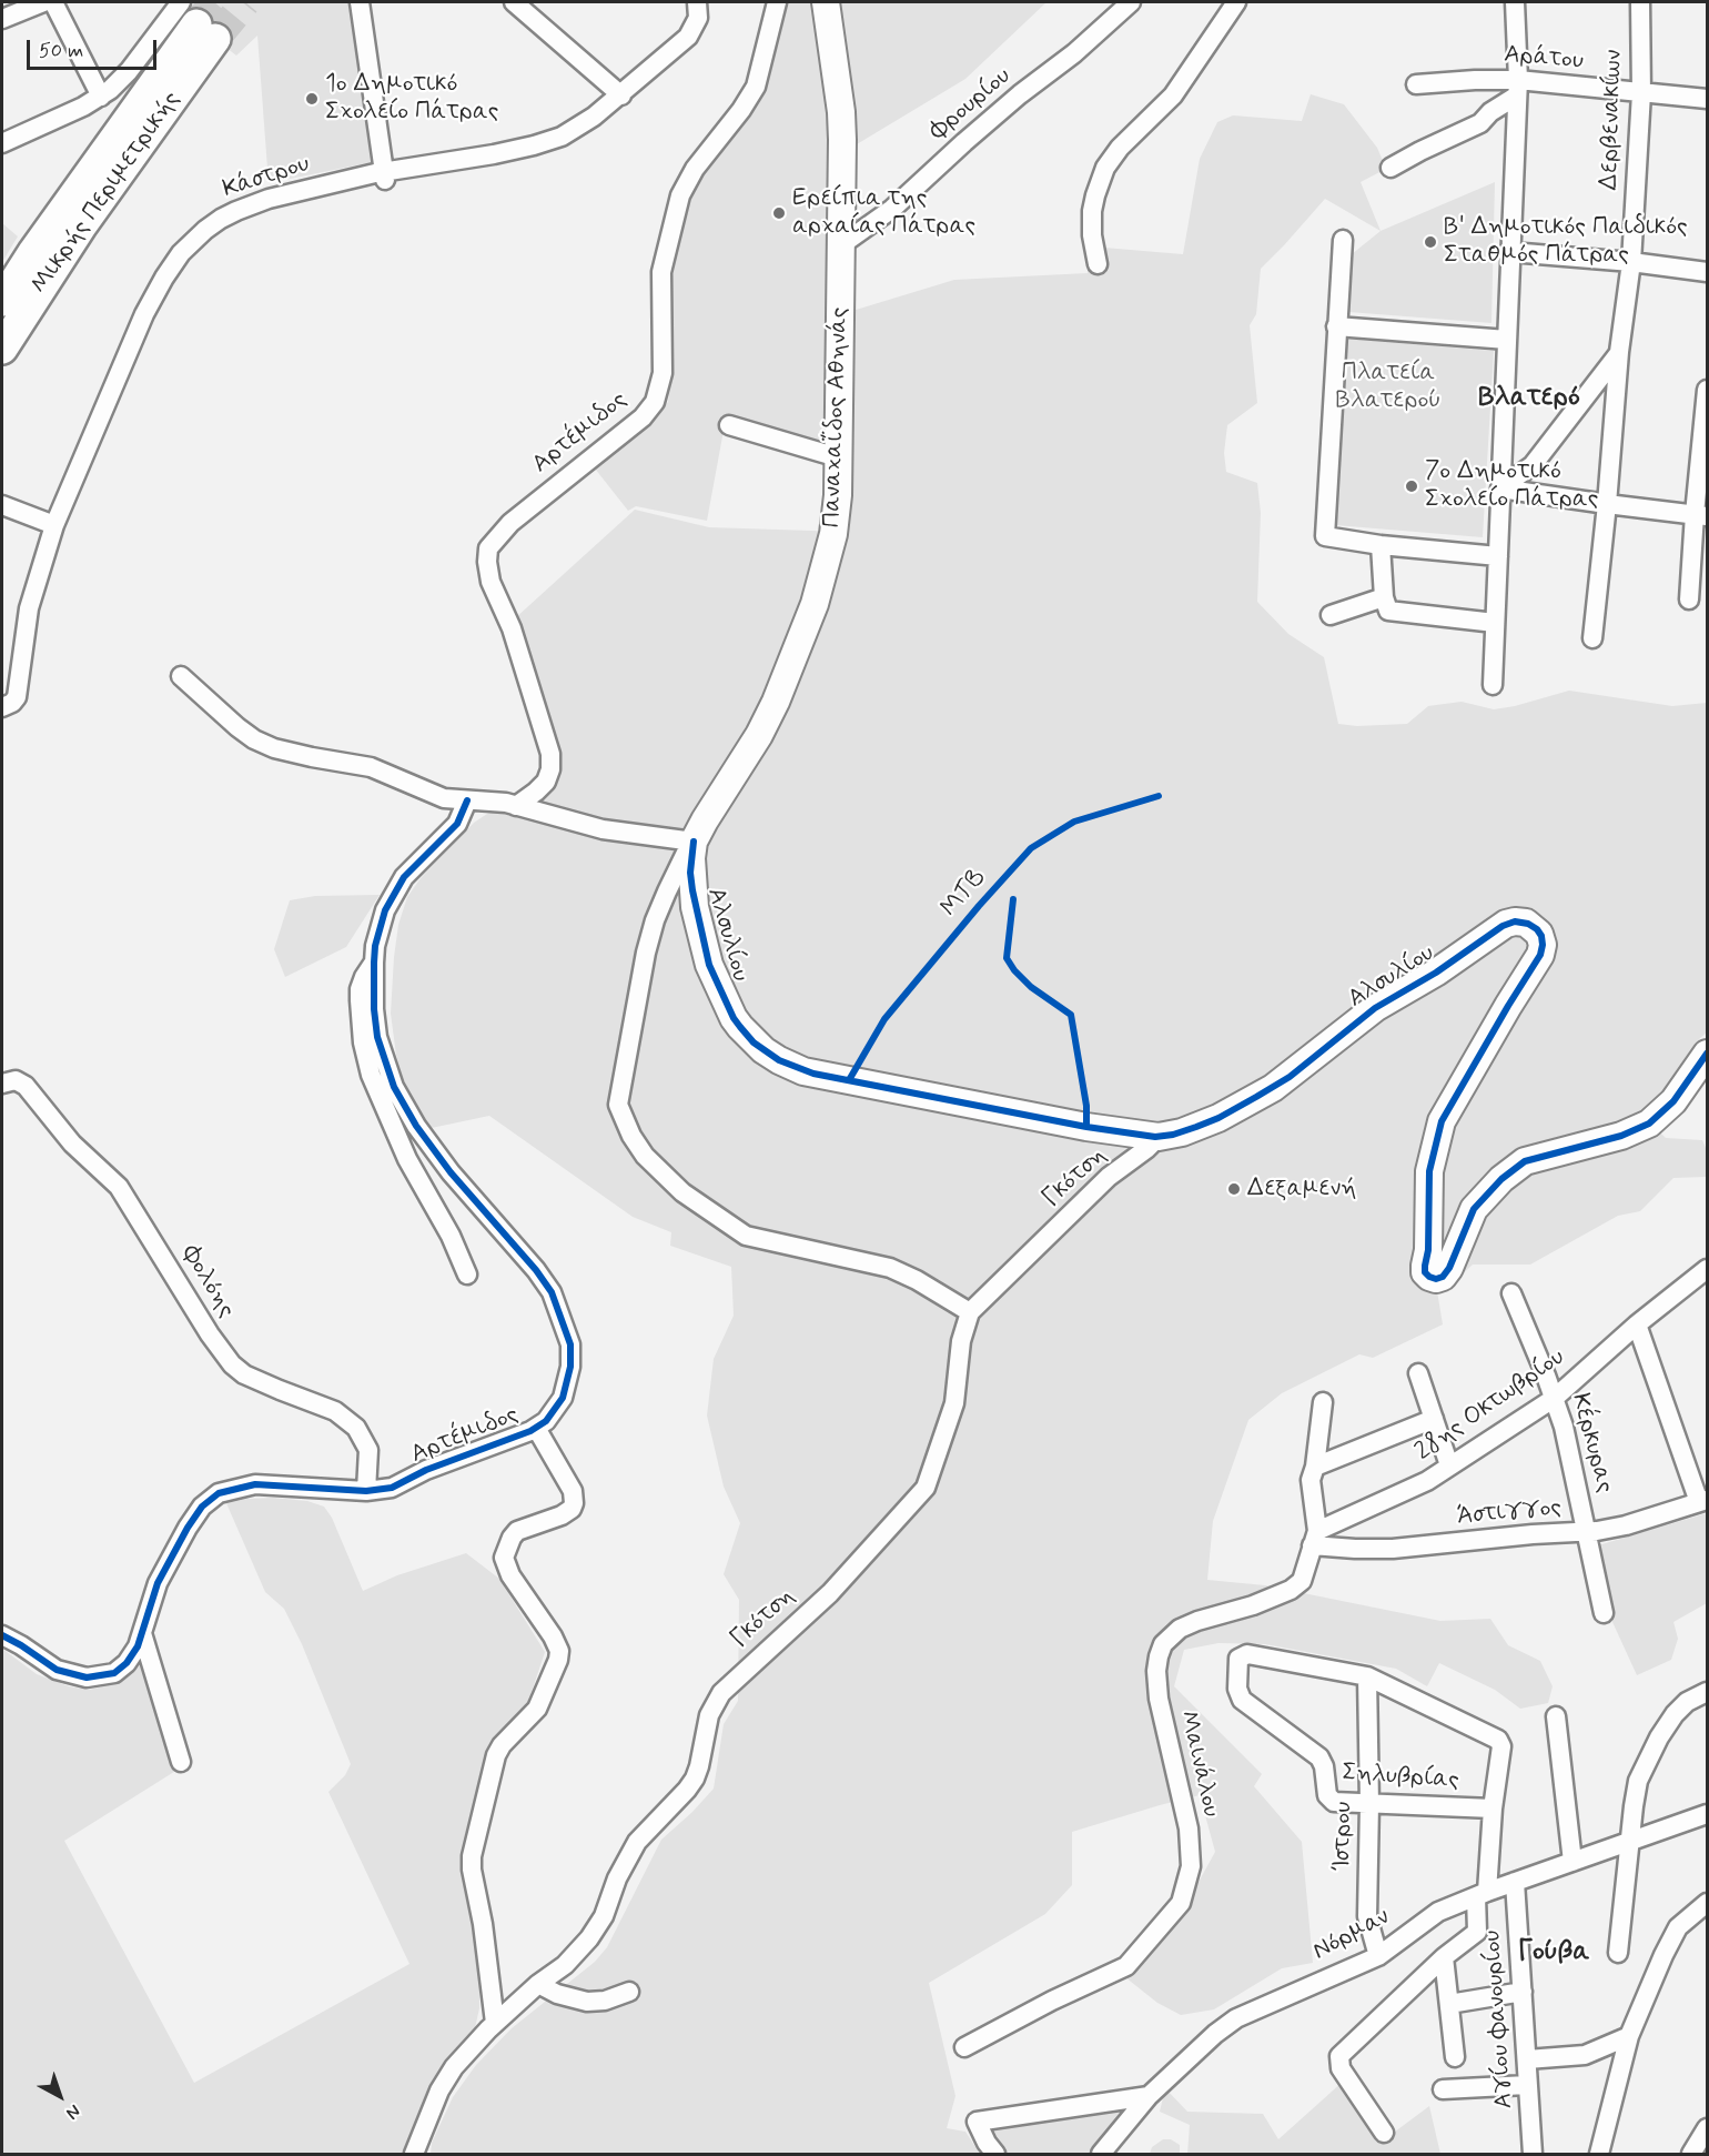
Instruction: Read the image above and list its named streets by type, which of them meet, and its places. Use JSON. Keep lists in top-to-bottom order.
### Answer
{
  "streets": {
    "main road": ["Μικρής Περιμετρικής"],
    "street": [
      "Αράτου",
      "Φρουρίου",
      "Δερβενακίων",
      "Κάστρου",
      "Παναχαΐδος Αθηνάς",
      "Αρτέμιδος",
      "Αλσυλίου",
      "Γκότση",
      "Φολόης",
      "28ης Οκτωβρίου",
      "Κέρκυρας",
      "Άστιγγος",
      "Μαινάλου",
      "Σηλυβρίας",
      "Ίστρου",
      "Νόρμαν",
      "Αγίου Φανουρίου"
    ],
    "cycle path": ["MTB"]
  },
  "crossings": [
    ["Αράτου", "Δερβενακίων"],
    ["Φρουρίου", "Παναχαΐδος Αθηνάς"],
    ["Παναχαΐδος Αθηνάς", "Αλσυλίου"],
    ["Αρτέμιδος", "Φολόης"],
    ["Αλσυλίου", "Γκότση"],
    ["28ης Οκτωβρίου", "Κέρκυρας"],
    ["28ης Οκτωβρίου", "Άστιγγος"],
    ["28ης Οκτωβρίου", "Μαινάλου"],
    ["Κέρκυρας", "Άστιγγος"],
    ["Άστιγγος", "Μαινάλου"],
    ["Σηλυβρίας", "Ίστρου"],
    ["Ίστρου", "Νόρμαν"],
    ["Νόρμαν", "Αγίου Φανουρίου"]
  ],
  "districts": ["Βλατερό", "Γούβα"],
  "parks": ["Πλατεία Βλατερού"],
  "places": [
    "1ο Δημοτικό Σχολείο Πάτρας",
    "Ερείπια της αρχαίας Πάτρας",
    "Β' Δημοτικός Παιδικός Σταθμός Πάτρας",
    "7ο Δημοτικό Σχολείο Πάτρας",
    "Δεξαμενή"
  ],
  "scale_bar": "50 m",
  "north": "bottom right"
}
